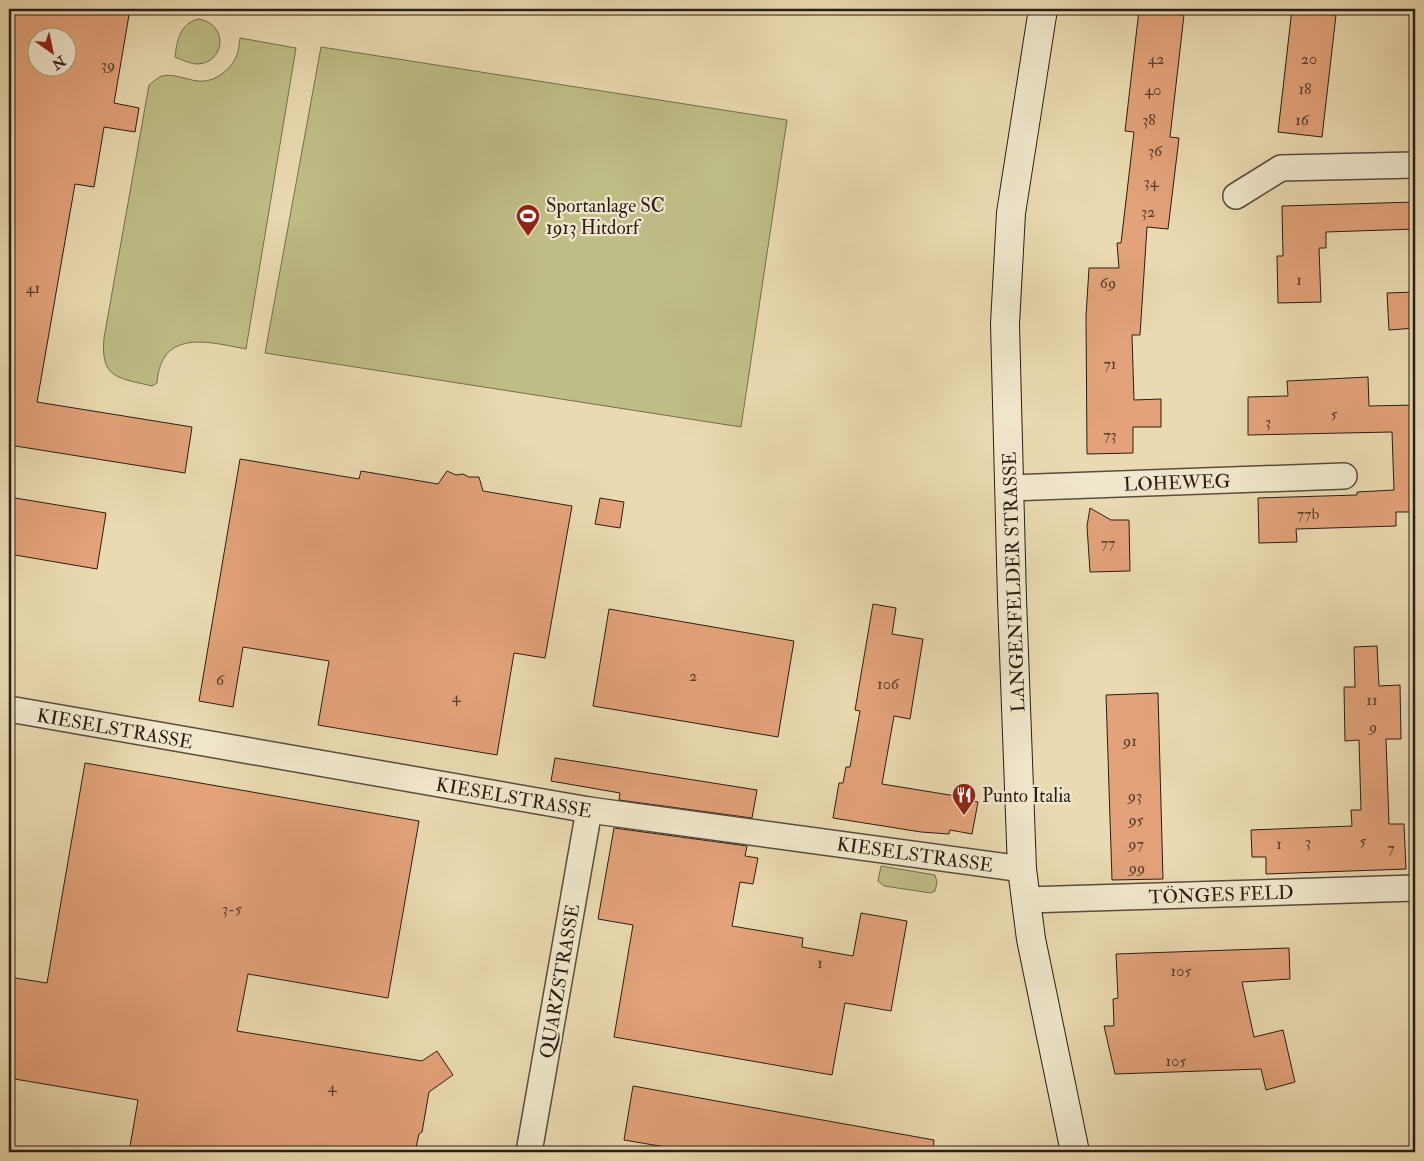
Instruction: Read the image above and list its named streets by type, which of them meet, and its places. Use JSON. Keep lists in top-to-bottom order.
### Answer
{
  "streets": {
    "street": [
      "LOHEWEG",
      "LANGENFELDER STRASSE",
      "KIESELSTRASSE",
      "TÖNGES FELD",
      "QUARZSTRASSE"
    ]
  },
  "crossings": [
    ["LOHEWEG", "LANGENFELDER STRASSE"],
    ["LANGENFELDER STRASSE", "KIESELSTRASSE"],
    ["LANGENFELDER STRASSE", "TÖNGES FELD"],
    ["KIESELSTRASSE", "QUARZSTRASSE"]
  ],
  "places": {
    "sports": ["Sportanlage SC 1913 Hitdorf"],
    "restaurant": ["Punto Italia"]
  },
  "house_numbers": [
    "42",
    "20",
    "39",
    "18",
    "40",
    "38",
    "16",
    "36",
    "34",
    "32",
    "1",
    "69",
    "41",
    "71",
    "5",
    "3",
    "73",
    "77b",
    "77",
    "2",
    "6",
    "106",
    "4",
    "11",
    "9",
    "91",
    "93",
    "95",
    "5",
    "3",
    "97",
    "1",
    "7",
    "99",
    "3-5",
    "1",
    "105",
    "105",
    "4"
  ],
  "north": "bottom right"
}
